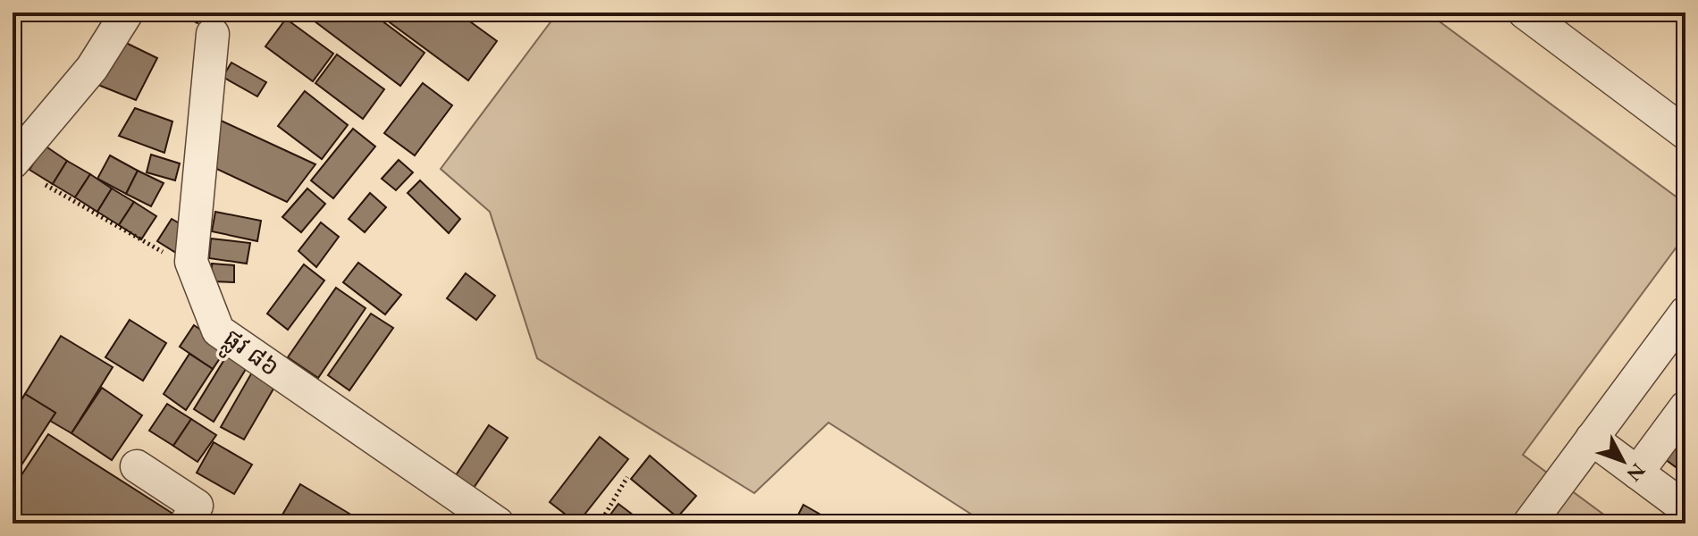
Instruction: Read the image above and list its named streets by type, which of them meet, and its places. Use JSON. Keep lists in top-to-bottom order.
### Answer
{
  "streets": {
    "street": ["ផ្លូវ ៨៦"]
  },
  "north": "bottom right"
}
